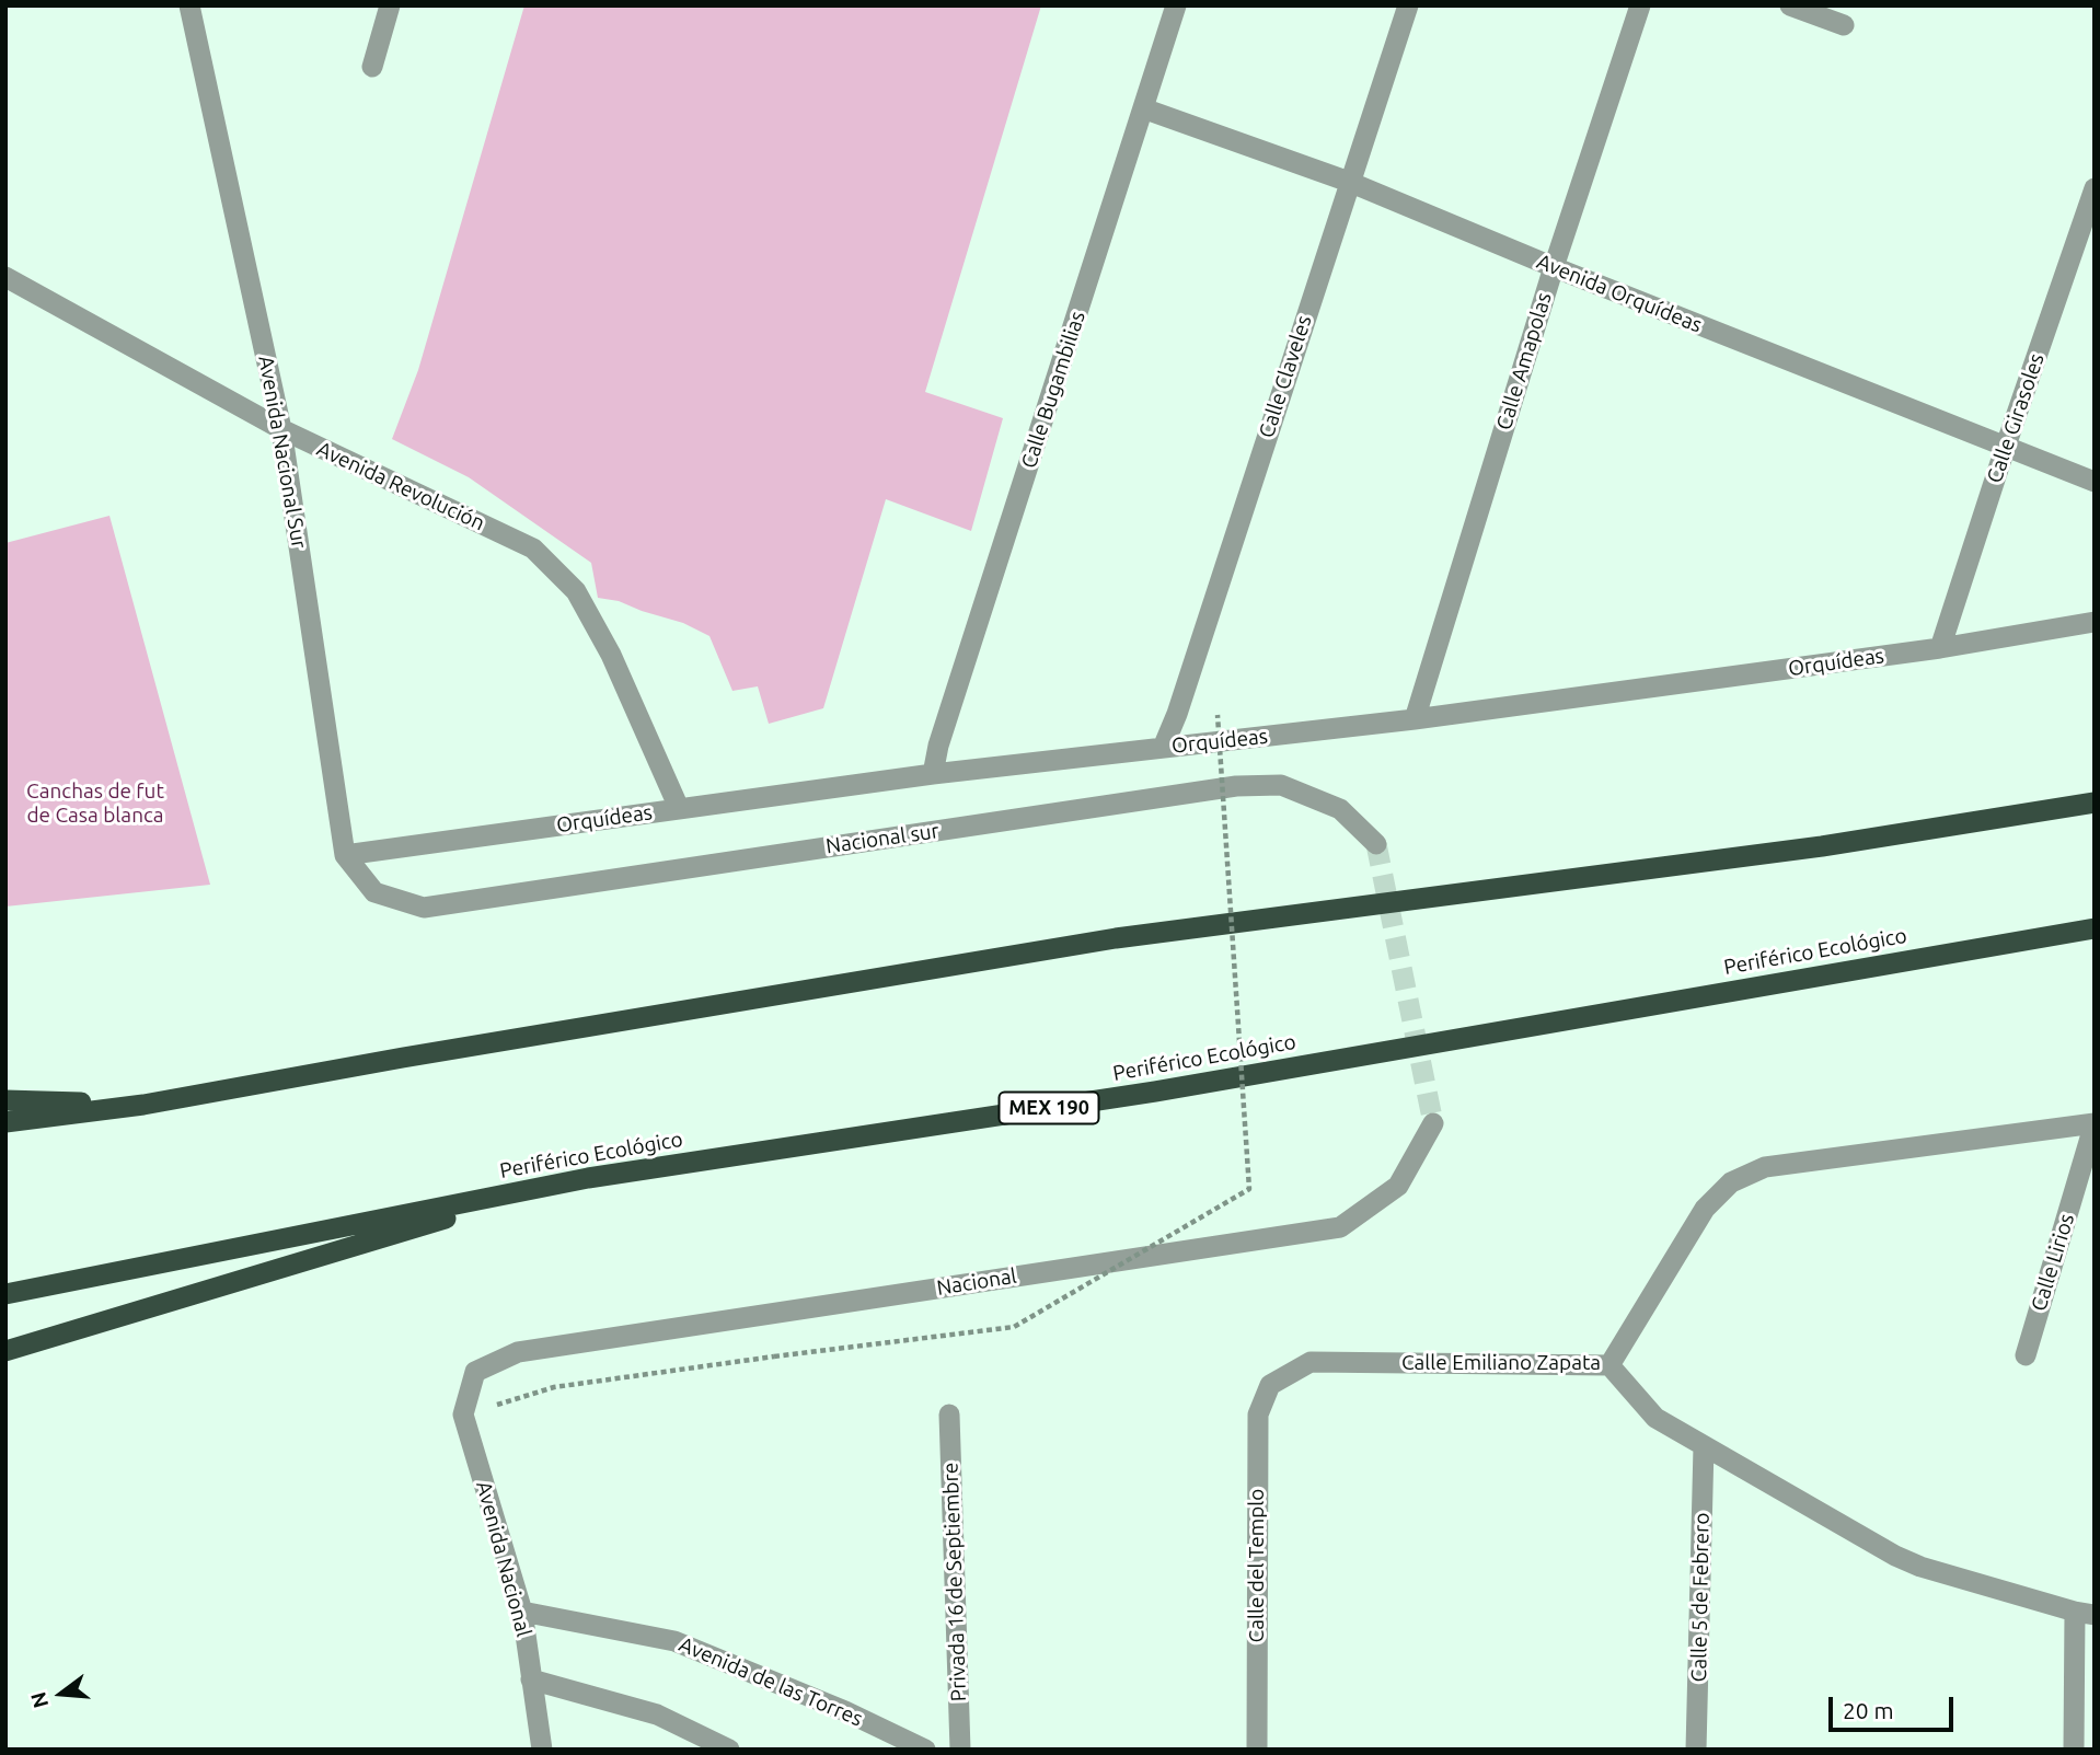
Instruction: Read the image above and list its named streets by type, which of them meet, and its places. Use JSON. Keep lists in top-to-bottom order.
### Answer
{
  "streets": {
    "highway": ["Periférico Ecológico", "MEX 190"],
    "street": [
      "Avenida Orquídeas",
      "Calle Amapolas",
      "Calle Claveles",
      "Calle Bugambilias",
      "Calle Girasoles",
      "Avenida Nacional Sur",
      "Avenida Revolución",
      "Orquídeas",
      "Nacional sur",
      "Calle Lirios",
      "Nacional",
      "Calle Emiliano Zapata",
      "Avenida Nacional",
      "Calle del Templo",
      "Privada 16 de Septiembre",
      "Calle 5 de Febrero",
      "Avenida de las Torres"
    ]
  },
  "crossings": [
    ["Avenida Orquídeas", "Calle Amapolas"],
    ["Avenida Orquídeas", "Calle Claveles"],
    ["Avenida Orquídeas", "Calle Bugambilias"],
    ["Avenida Orquídeas", "Calle Girasoles"],
    ["Calle Amapolas", "Orquídeas"],
    ["Calle Claveles", "Orquídeas"],
    ["Calle Bugambilias", "Orquídeas"],
    ["Calle Girasoles", "Orquídeas"],
    ["Avenida Nacional Sur", "Avenida Revolución"],
    ["Avenida Nacional Sur", "Orquídeas"],
    ["Avenida Nacional Sur", "Nacional sur"],
    ["Avenida Revolución", "Orquídeas"],
    ["Calle Lirios", "Calle Emiliano Zapata"],
    ["Nacional", "Avenida Nacional"],
    ["Calle Emiliano Zapata", "Calle del Templo"],
    ["Avenida Nacional", "Avenida de las Torres"]
  ],
  "parks": ["Canchas de fut de Casa blanca"],
  "scale_bar": "20 m",
  "north": "left"
}
